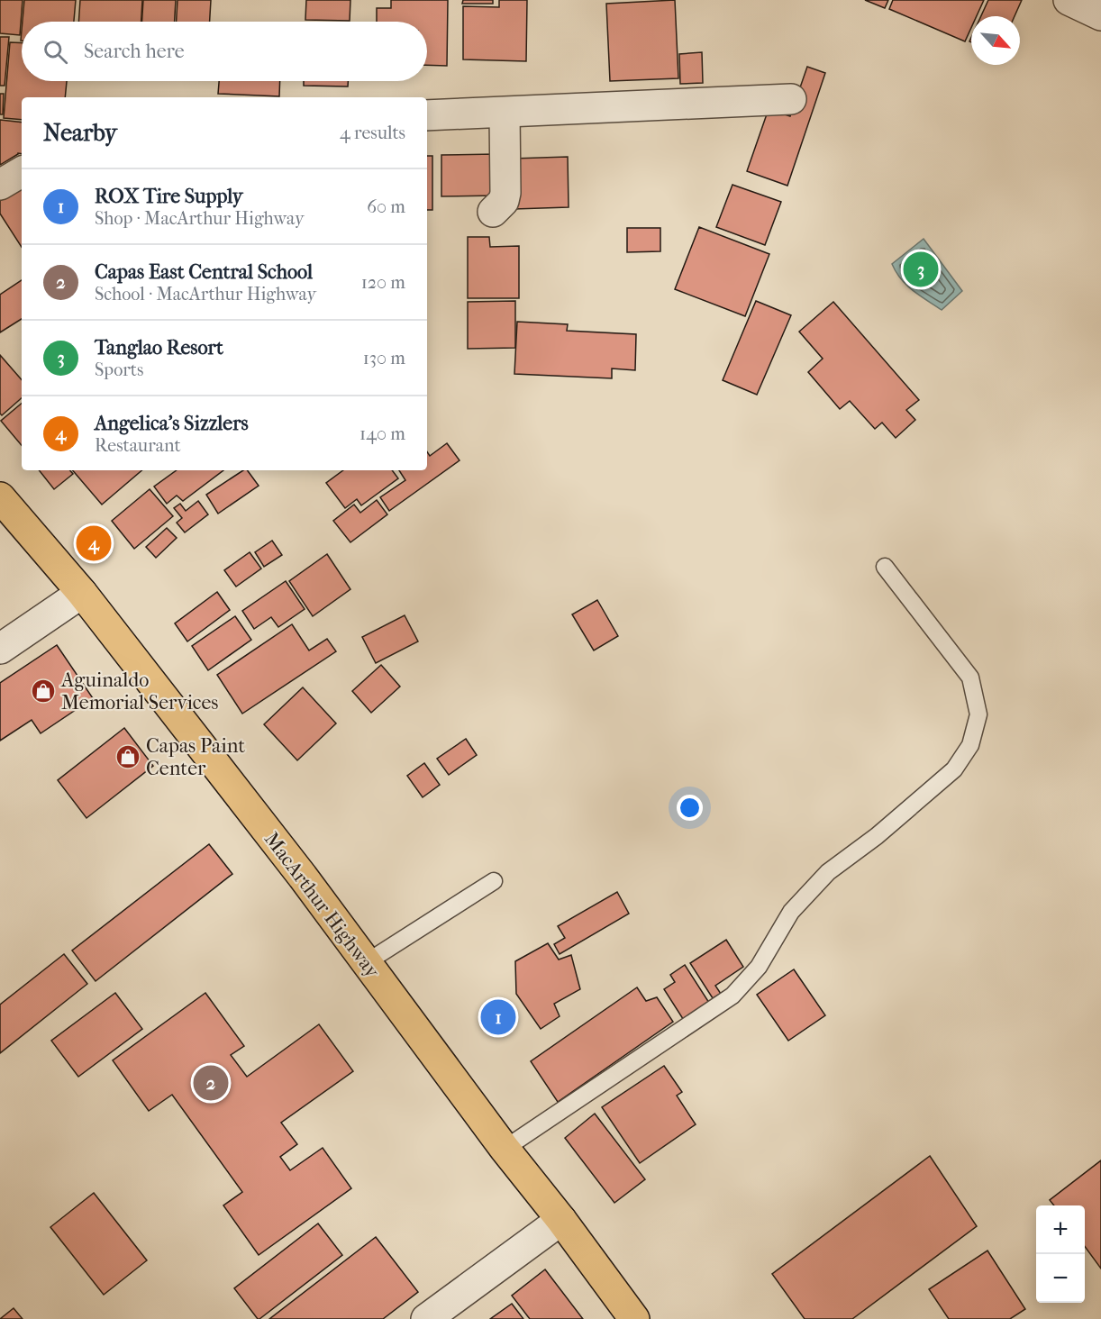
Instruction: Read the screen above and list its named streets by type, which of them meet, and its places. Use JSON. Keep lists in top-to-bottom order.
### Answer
{
  "streets": {
    "highway": ["MacArthur Highway"]
  },
  "places": {
    "shop": ["Aguinaldo Memorial Services", "Capas Paint Center"]
  },
  "north": "bottom right",
  "page": {
    "search": "Search here",
    "heading": ["Nearby", "4 results"],
    "list": [
      {
        "mark": "1",
        "name": "ROX Tire Supply",
        "note": "Shop · MacArthur Highway",
        "value": "60 m"
      },
      {
        "mark": "2",
        "name": "Capas East Central School",
        "note": "School · MacArthur Highway",
        "value": "120 m"
      },
      {
        "mark": "3",
        "name": "Tanglao Resort",
        "note": "Sports",
        "value": "130 m"
      },
      {
        "mark": "4",
        "name": "Angelica's Sizzlers",
        "note": "Restaurant",
        "value": "140 m"
      }
    ],
    "pins": [
      "3",
      "4",
      "1",
      "2"
    ],
    "map_buttons": ["+", "−"]
  }
}
